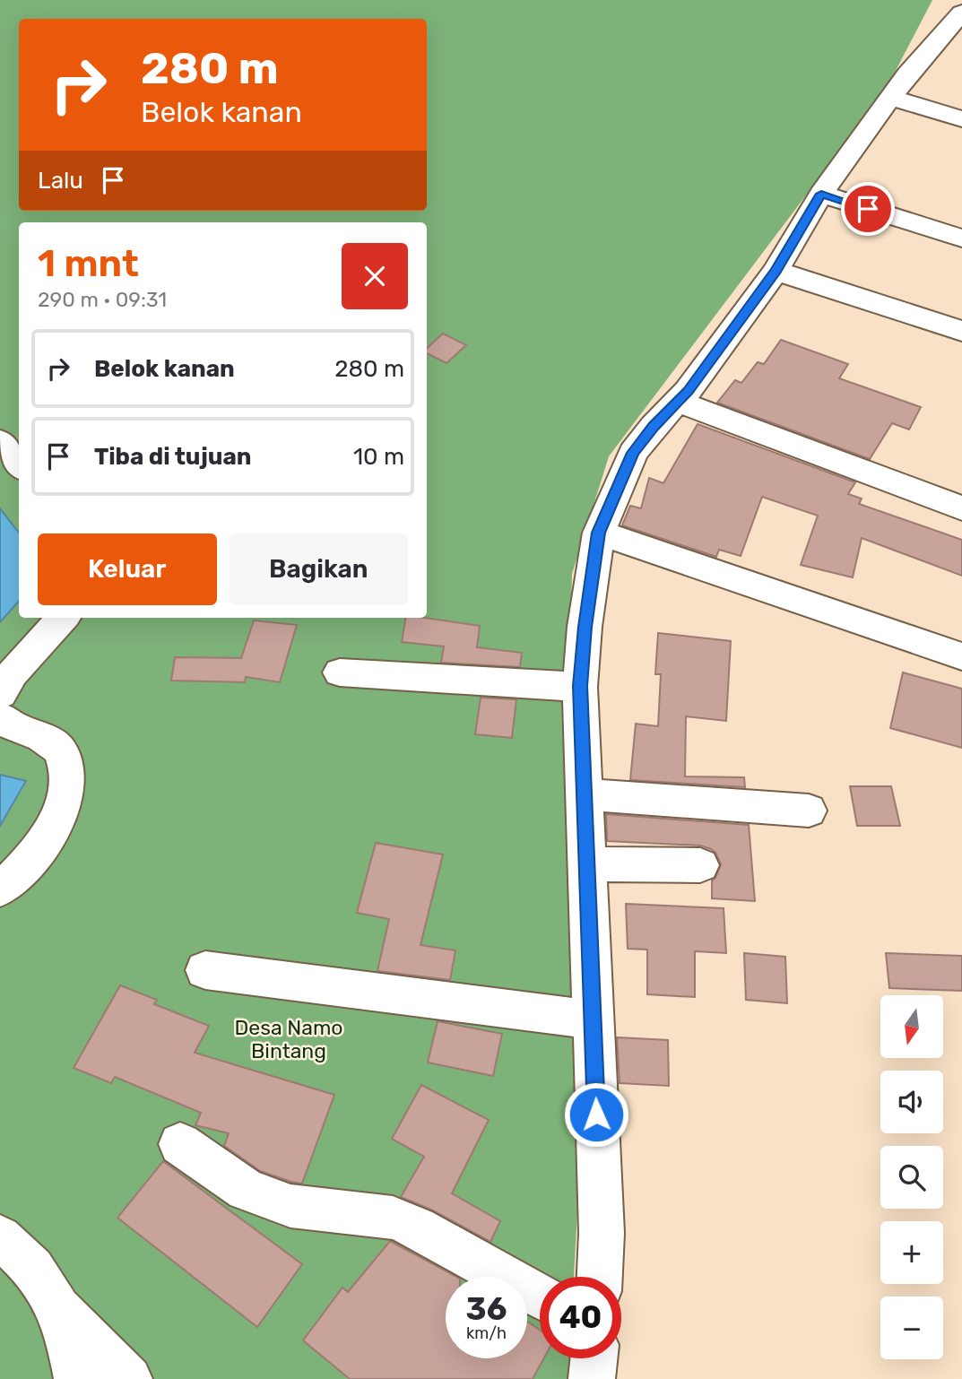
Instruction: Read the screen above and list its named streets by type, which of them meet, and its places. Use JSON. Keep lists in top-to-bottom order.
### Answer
{
  "parks": ["Desa Namo Bintang"],
  "north": "bottom",
  "page": {
    "turn": ["280 m", "Belok kanan"],
    "then": "Lalu",
    "heading": ["1 mnt", "290 m · 09:31"],
    "list": [
      {
        "name": "Belok kanan",
        "value": "280 m"
      },
      {
        "name": "Tiba di tujuan",
        "value": "10 m"
      }
    ],
    "buttons": ["Keluar", "Bagikan"],
    "map_buttons": ["+", "−"],
    "speed": "36 km/h",
    "limit": "40"
  }
}
